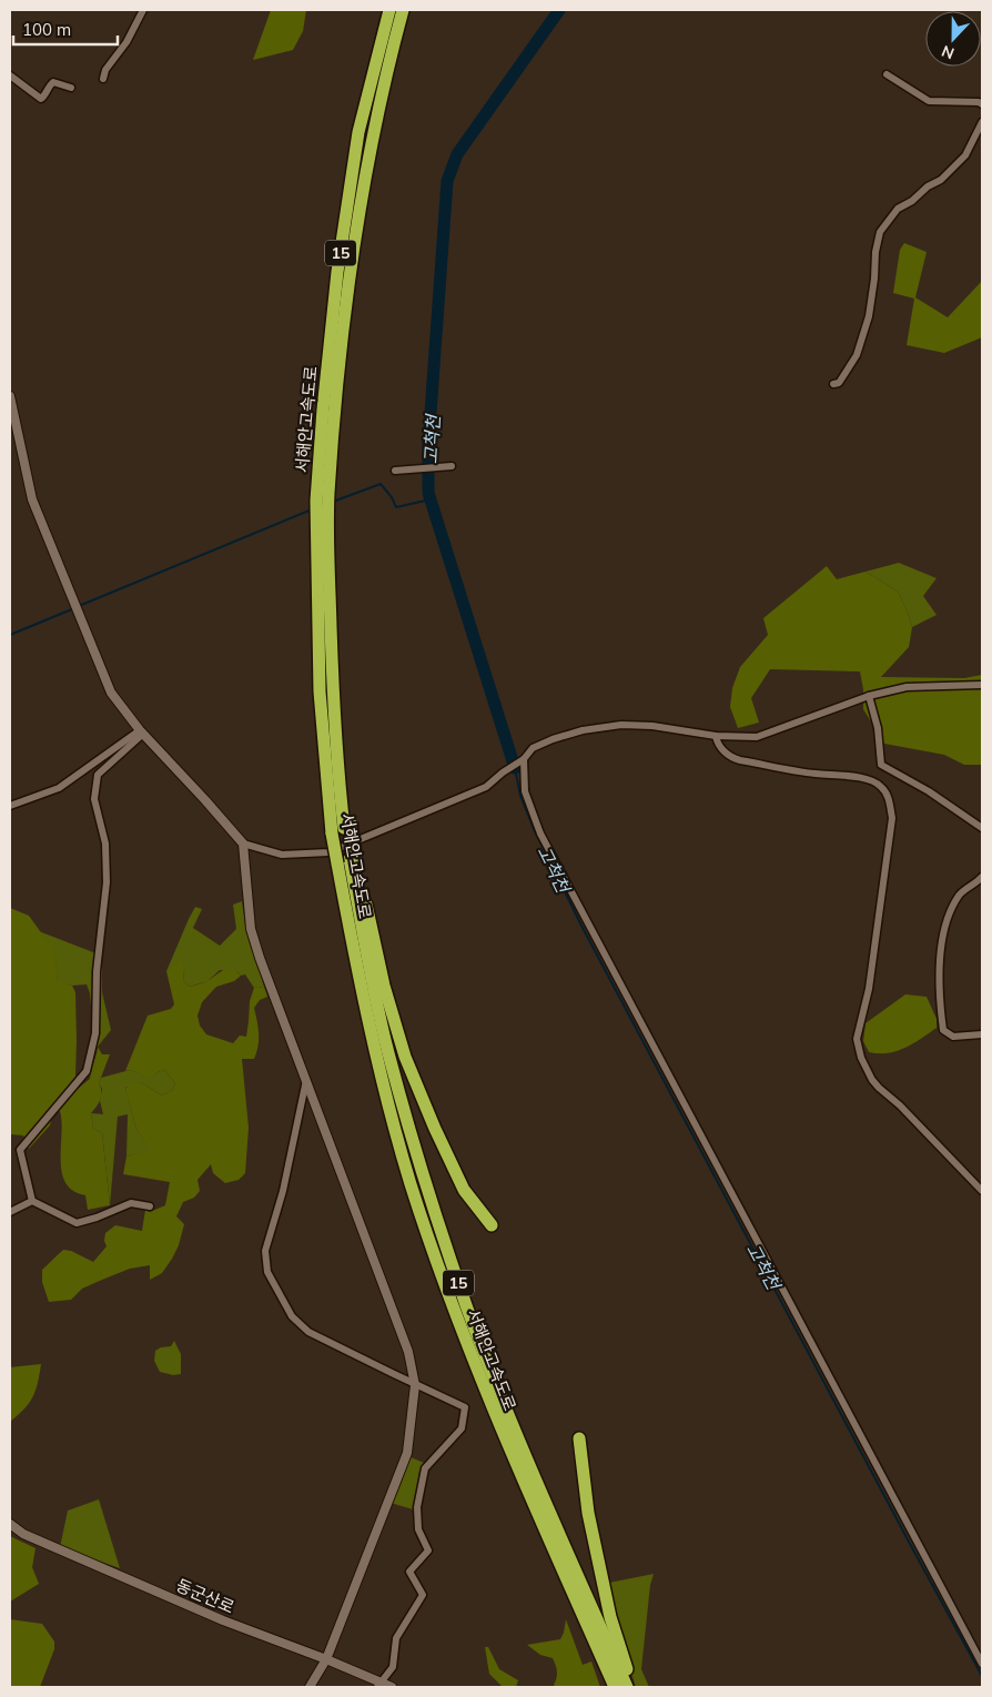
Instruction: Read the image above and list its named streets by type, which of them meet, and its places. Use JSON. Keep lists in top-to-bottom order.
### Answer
{
  "streets": {
    "highway": ["15", "서해안고속도로"],
    "street": ["동군산로"]
  },
  "water": ["고척천"],
  "scale_bar": "100 m",
  "north": "bottom"
}
